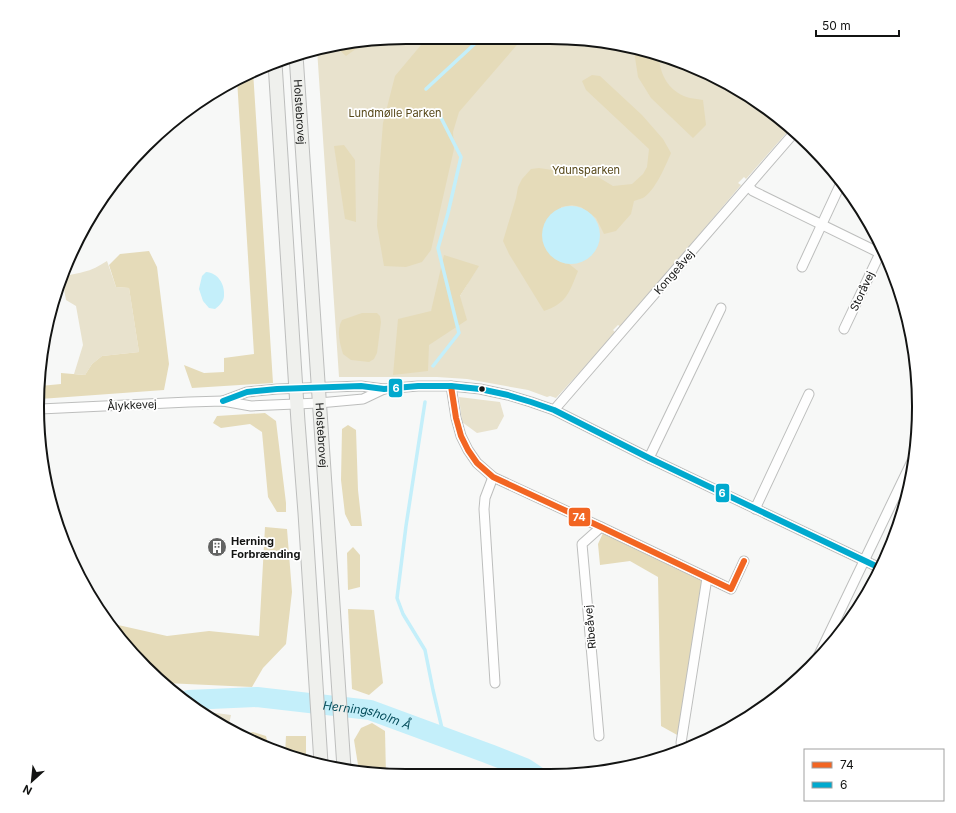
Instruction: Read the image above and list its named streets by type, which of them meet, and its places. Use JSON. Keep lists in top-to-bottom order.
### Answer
{
  "streets": {
    "main road": ["Holstebrovej"],
    "street": [
      "Kongeåvej",
      "Storåvej",
      "Ålykkevej",
      "Ribeåvej"
    ]
  },
  "crossings": [
    ["Holstebrovej", "Ålykkevej"],
    ["Kongeåvej", "Storåvej"]
  ],
  "water": ["Herningsholm Å"],
  "parks": ["Lundmølle Parken", "Ydunsparken"],
  "places": {
    "building": ["Herning Forbrænding"]
  },
  "lines": ["transit line 74", "transit line 6"],
  "legend": ["74", "6"],
  "scale_bar": "50 m",
  "north": "bottom left"
}
